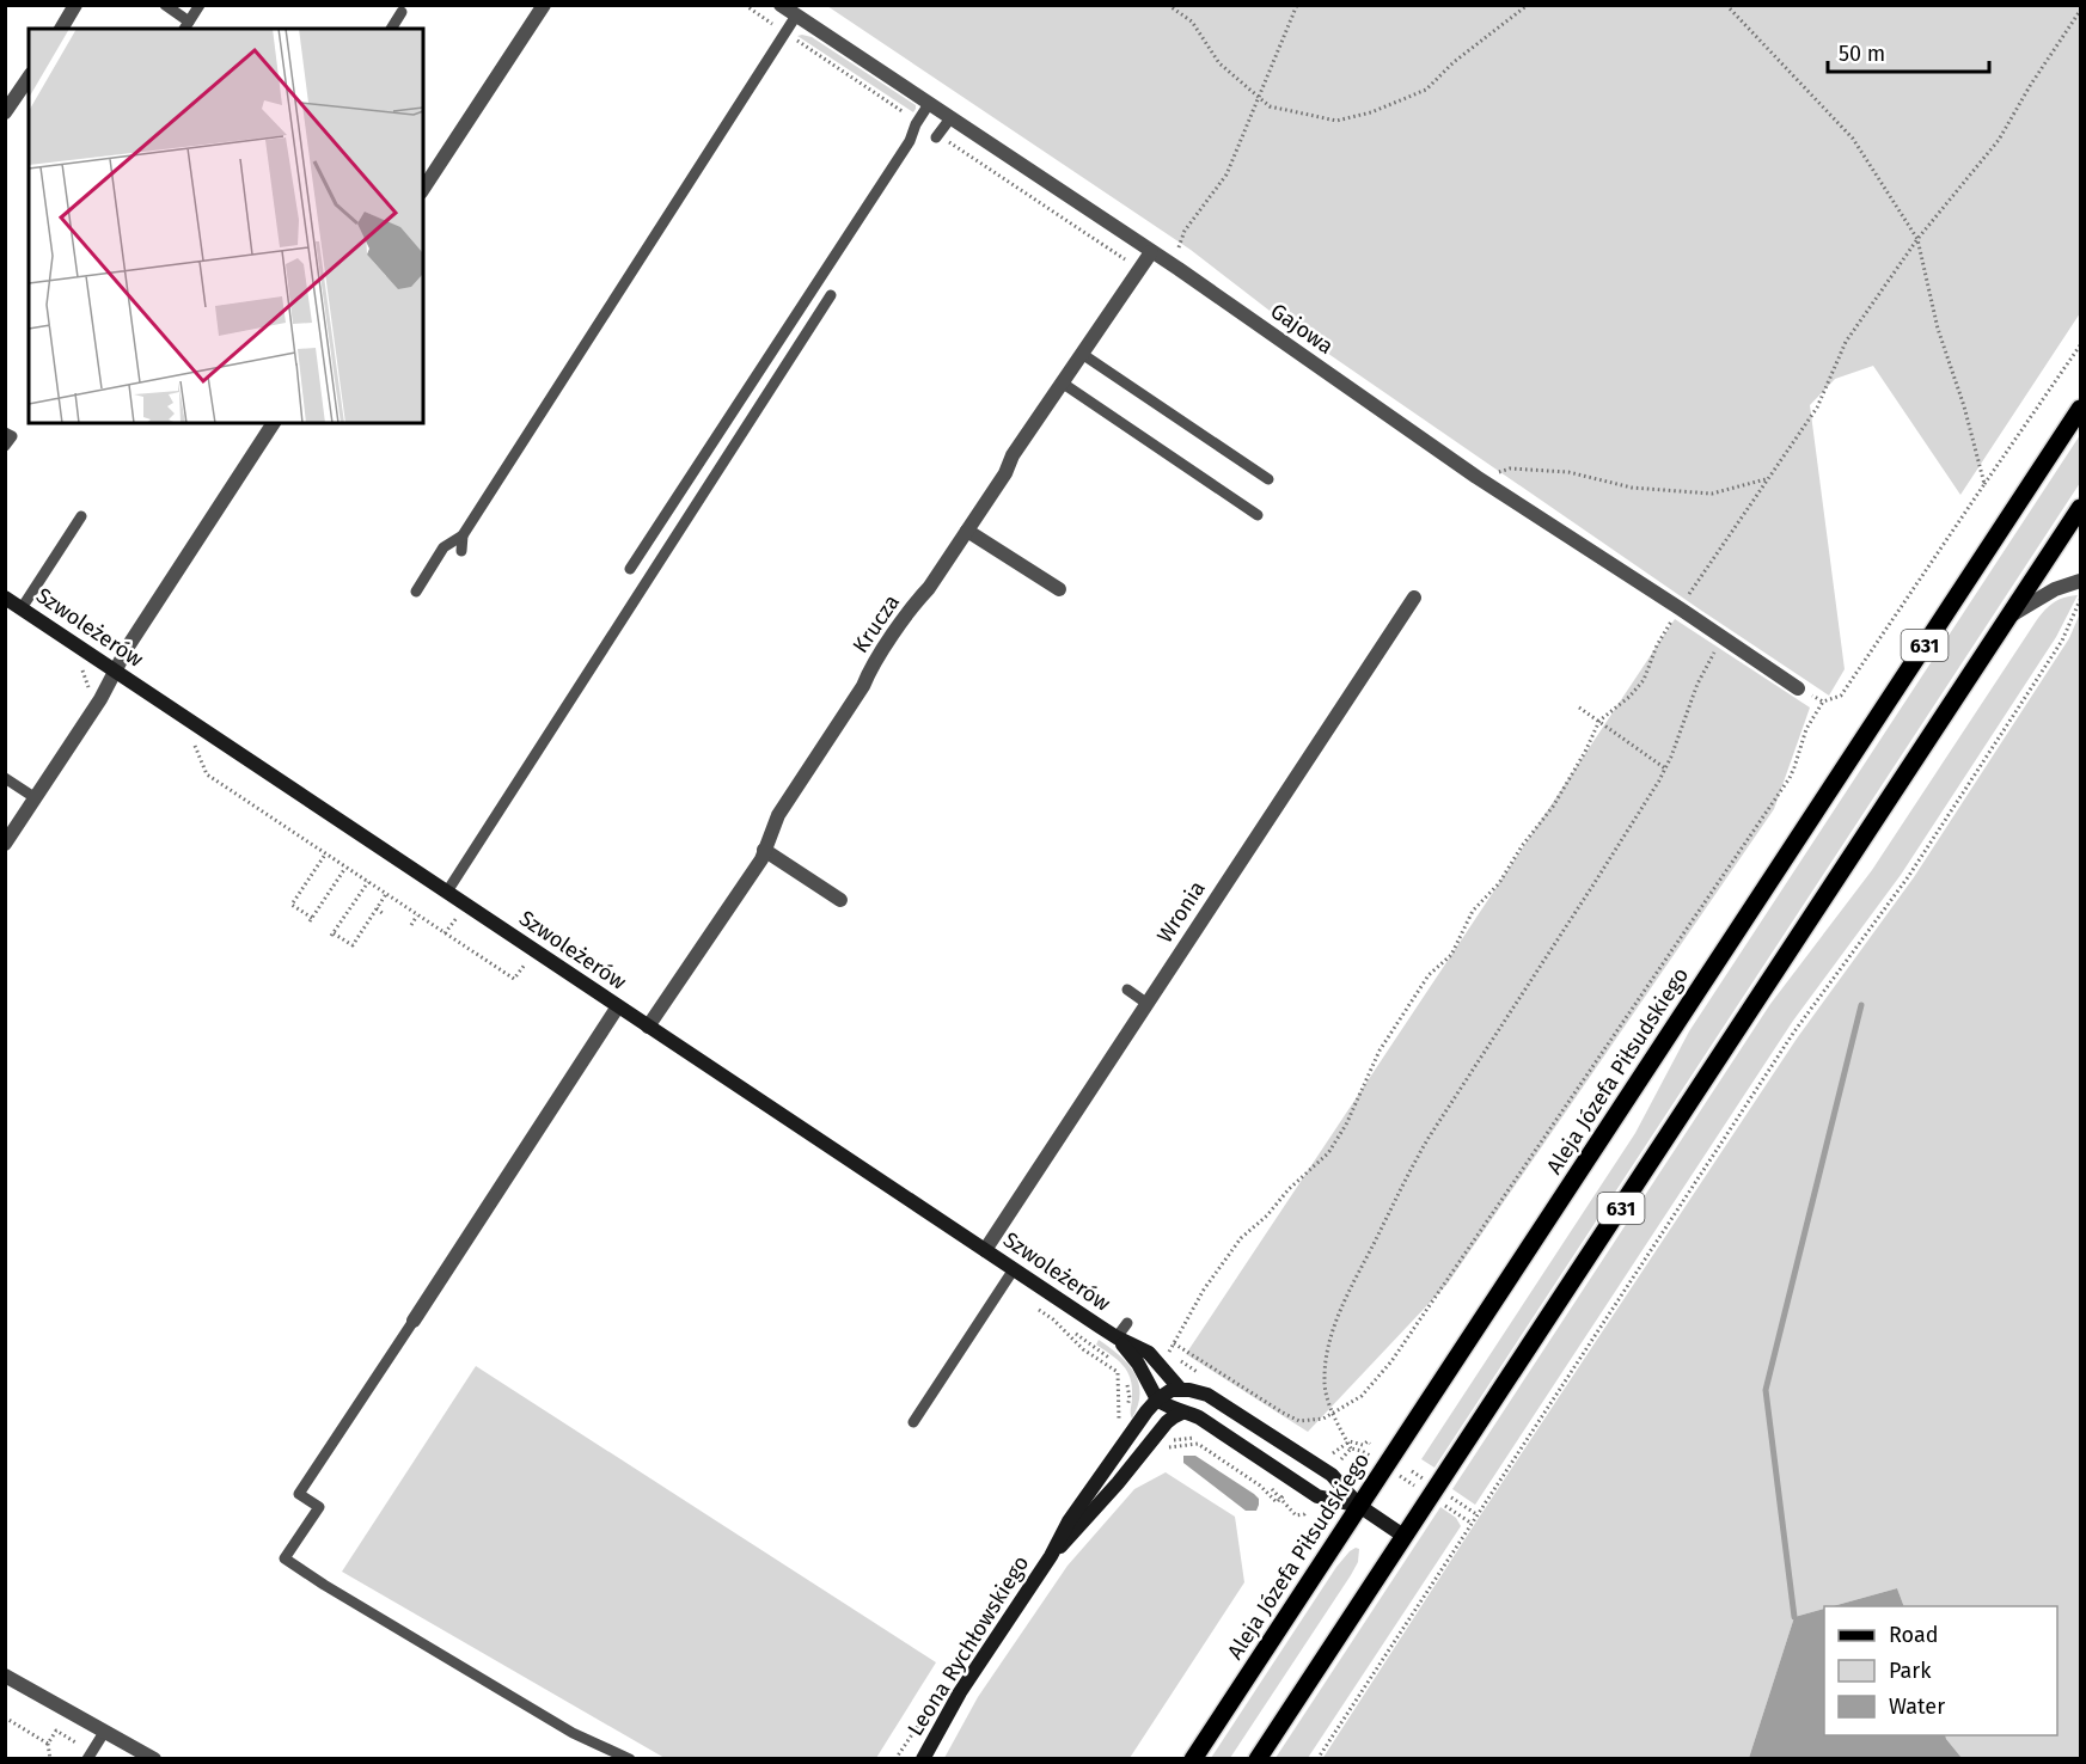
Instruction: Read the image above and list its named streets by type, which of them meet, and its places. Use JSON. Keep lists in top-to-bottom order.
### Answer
{
  "streets": {
    "main road": ["631", "Aleja Józefa Piłsudskiego"],
    "street": [
      "Gajowa",
      "Krucza",
      "Szwoleżerów",
      "Wronia",
      "Leona Rychłowskiego"
    ]
  },
  "crossings": [
    ["Gajowa", "Krucza"],
    ["Krucza", "Szwoleżerów"],
    ["Szwoleżerów", "Wronia"],
    ["Szwoleżerów", "Leona Rychłowskiego"]
  ],
  "legend": ["Road", "Park", "Water"],
  "scale_bar": "50 m"
}
